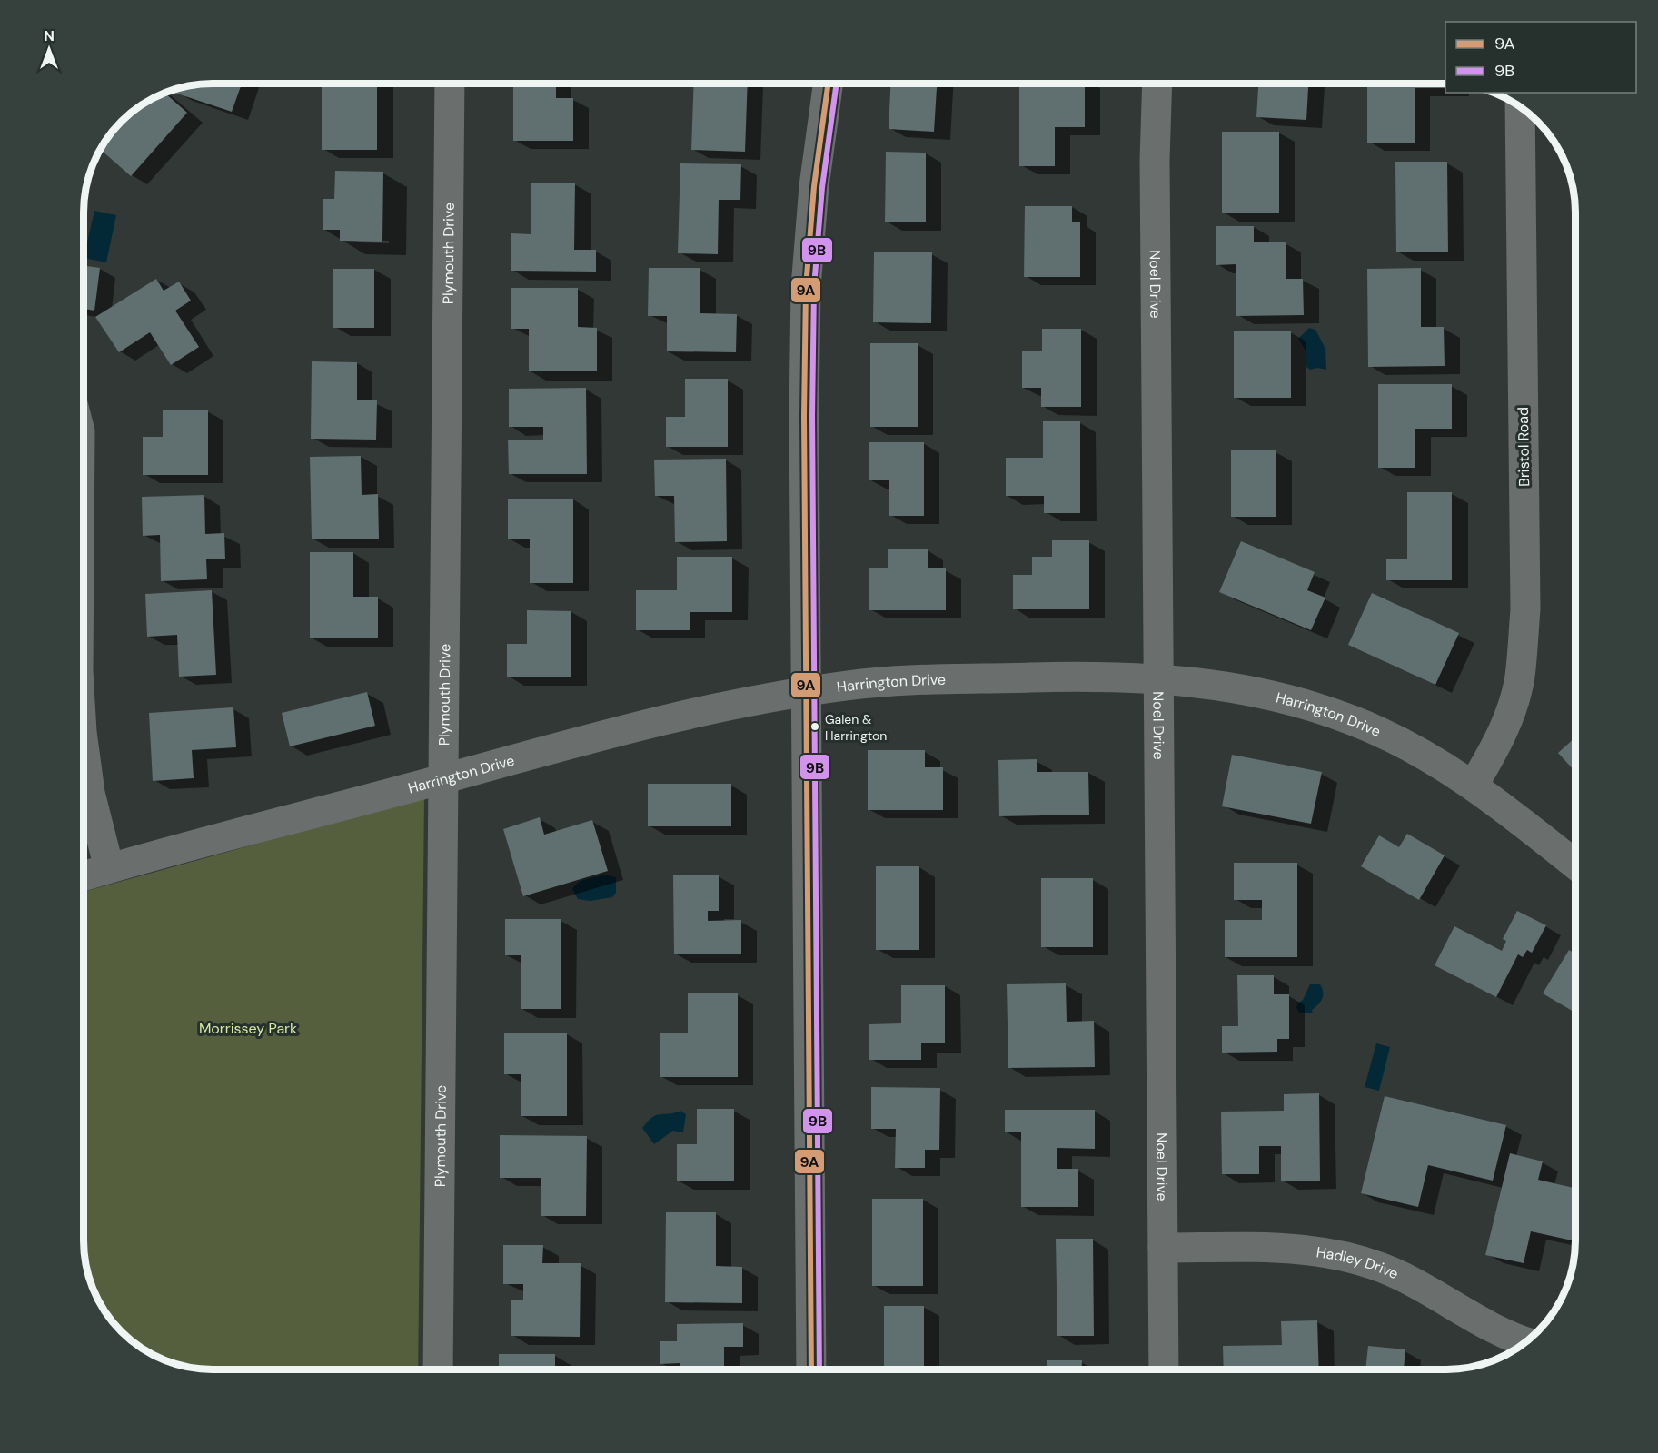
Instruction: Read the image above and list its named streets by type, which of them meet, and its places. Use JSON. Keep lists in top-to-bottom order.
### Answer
{
  "streets": {
    "street": [
      "Plymouth Drive",
      "Noel Drive",
      "Bristol Road",
      "Harrington Drive",
      "Hadley Drive"
    ]
  },
  "crossings": [
    ["Plymouth Drive", "Harrington Drive"],
    ["Noel Drive", "Harrington Drive"],
    ["Noel Drive", "Hadley Drive"],
    ["Bristol Road", "Harrington Drive"]
  ],
  "parks": ["Morrissey Park"],
  "places": ["Galen & Harrington"],
  "lines": ["transit line 9A", "transit line 9B"],
  "legend": ["9A", "9B"],
  "north": "top"
}
